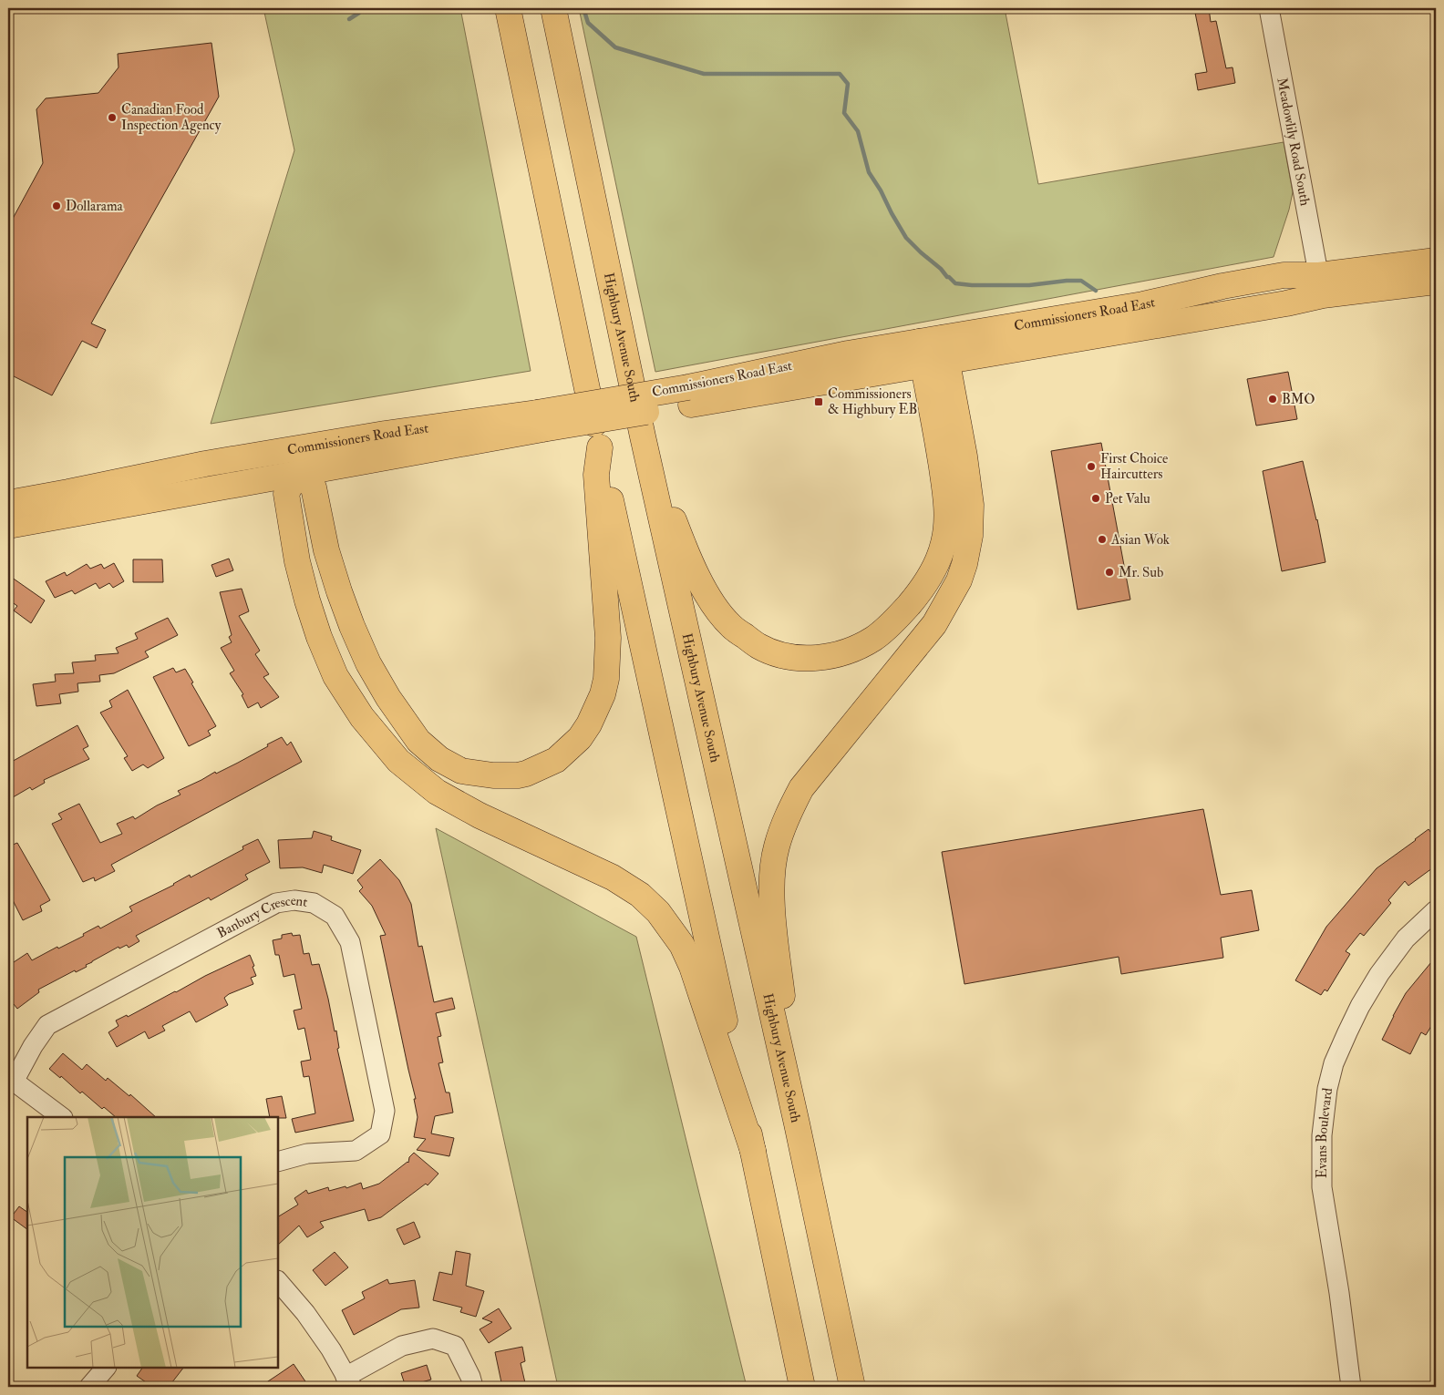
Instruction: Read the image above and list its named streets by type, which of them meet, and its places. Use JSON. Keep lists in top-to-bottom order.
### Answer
{
  "streets": {
    "main road": ["Commissioners Road East", "Highbury Avenue South"],
    "street": ["Meadowlily Road South", "Banbury Crescent", "Evans Boulevard"]
  },
  "crossings": [
    ["Meadowlily Road South", "Commissioners Road East"]
  ],
  "places": {
    "other": [
      "Canadian Food Inspection Agency",
      "Dollarama",
      "BMO",
      "First Choice Haircutters",
      "Pet Valu",
      "Asian Wok",
      "Mr. Sub"
    ],
    "transit": ["Commissioners & Highbury EB"]
  }
}
